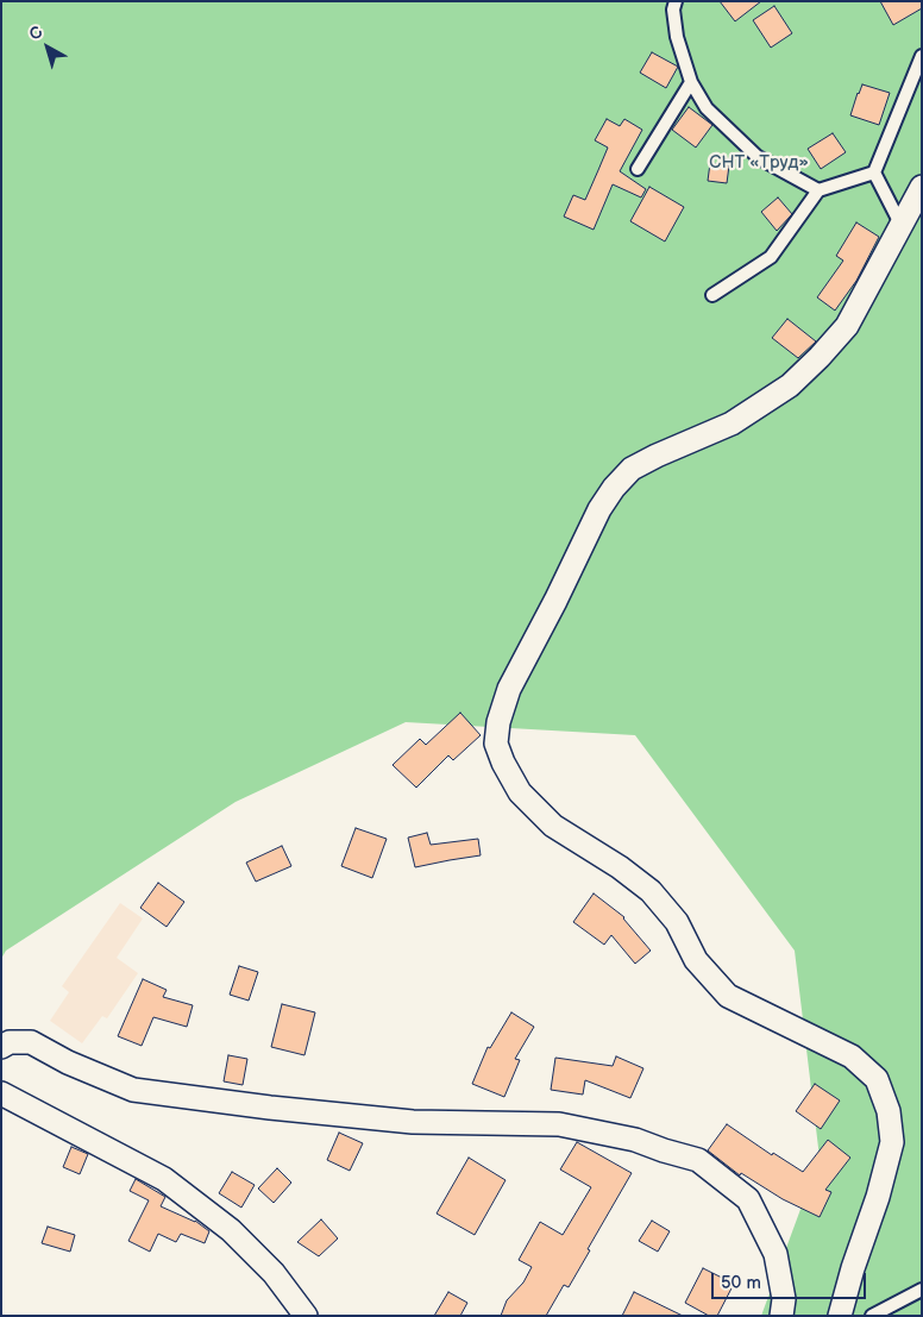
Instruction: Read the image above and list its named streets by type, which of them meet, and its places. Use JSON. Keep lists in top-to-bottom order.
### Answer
{
  "parks": ["СНТ «Труд»"],
  "scale_bar": "50 m",
  "north": "top left"
}
